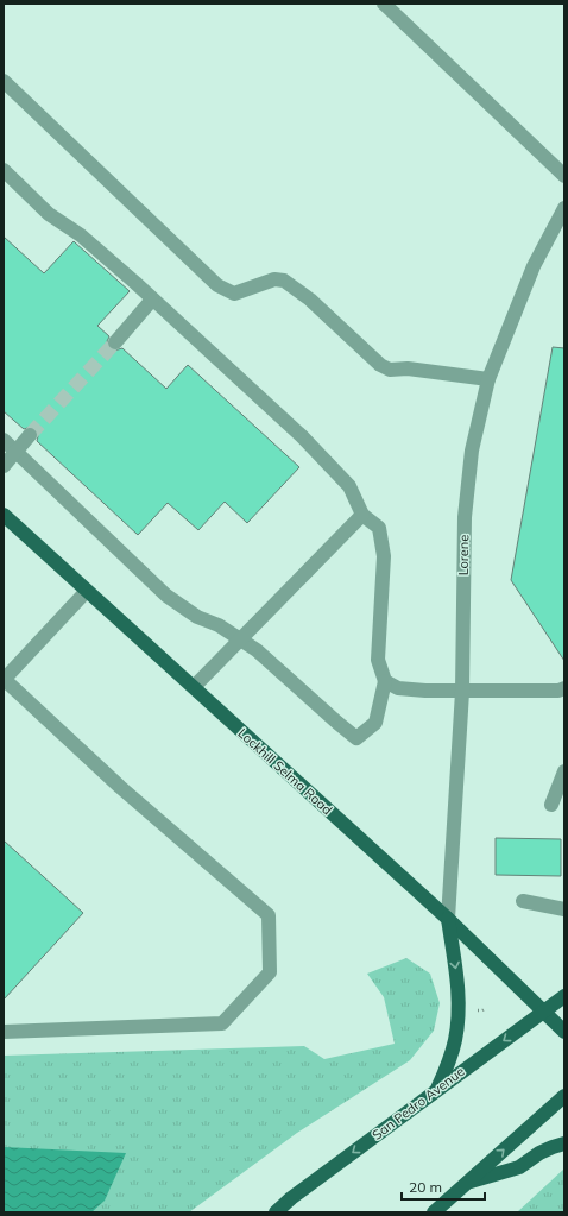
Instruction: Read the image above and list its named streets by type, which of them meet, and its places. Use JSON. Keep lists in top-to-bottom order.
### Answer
{
  "streets": {
    "main road": ["Lockhill Selma Road", "San Pedro Avenue"],
    "street": ["Lorene"]
  },
  "crossings": [
    ["Lorene", "Lockhill Selma Road"],
    ["Lockhill Selma Road", "San Pedro Avenue"]
  ],
  "scale_bar": "20 m"
}
